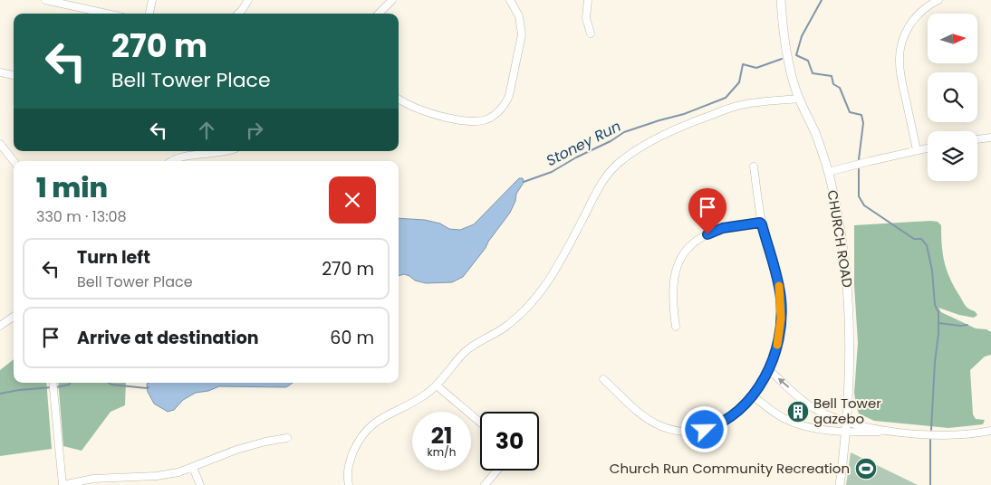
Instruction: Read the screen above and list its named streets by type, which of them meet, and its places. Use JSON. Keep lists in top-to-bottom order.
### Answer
{
  "streets": {
    "main road": ["CHURCH ROAD"]
  },
  "water": ["Stoney Run"],
  "places": {
    "building": ["Bell Tower gazebo"],
    "sports": ["Church Run Community Recreation"]
  },
  "north": "right",
  "page": {
    "turn": ["270 m", "Bell Tower Place"],
    "heading": ["1 min", "330 m · 13:08"],
    "list": [
      {
        "name": "Turn left",
        "note": "Bell Tower Place",
        "value": "270 m"
      },
      {
        "name": "Arrive at destination",
        "value": "60 m"
      }
    ],
    "speed": "21 km/h",
    "limit": "30"
  }
}
